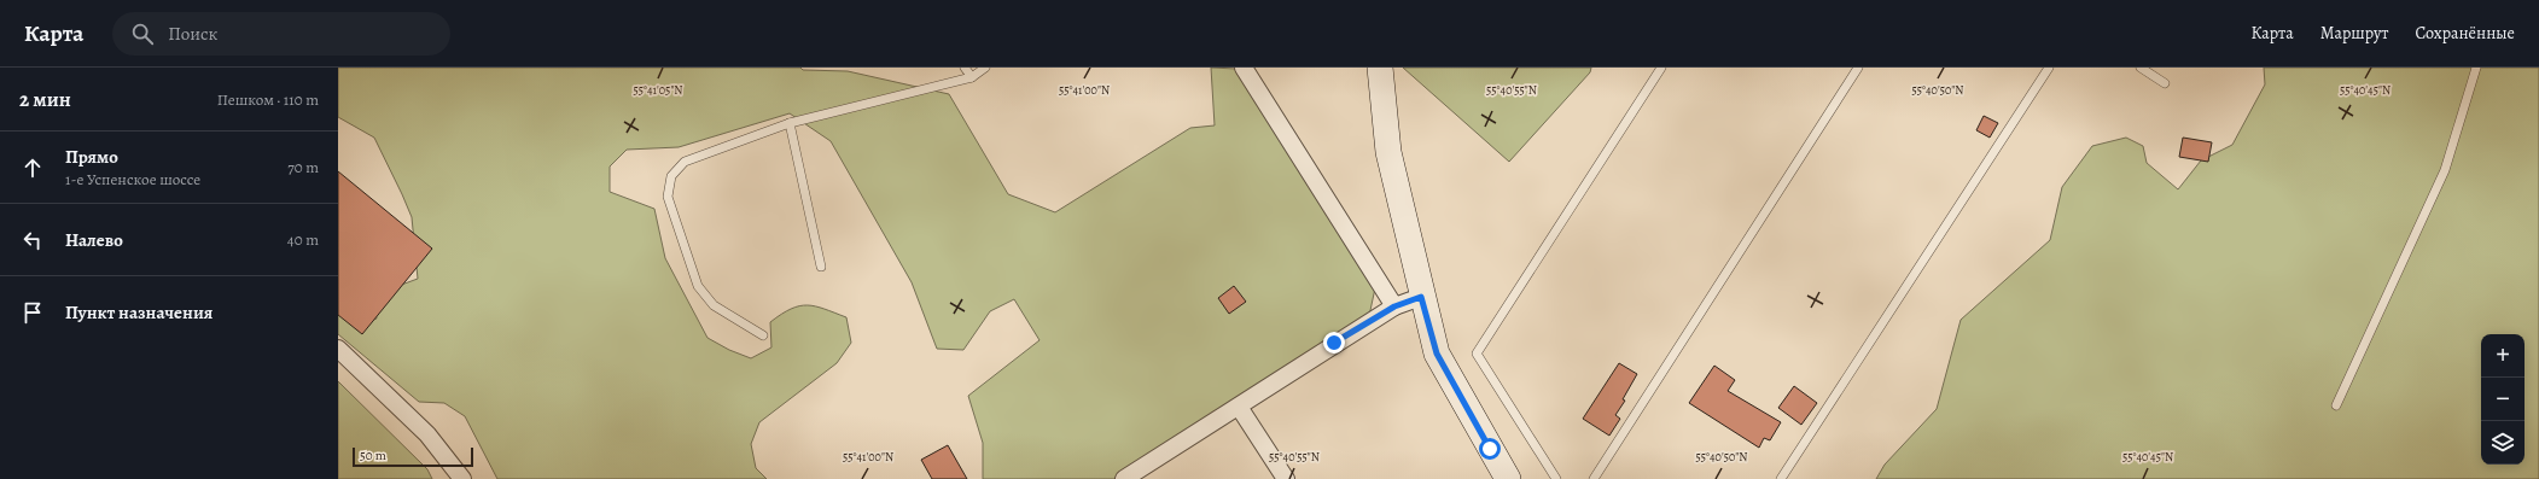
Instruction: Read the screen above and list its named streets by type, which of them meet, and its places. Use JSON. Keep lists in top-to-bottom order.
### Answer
{
  "scale_bar": "50 m",
  "page": {
    "header": "Карта",
    "search": "Поиск",
    "nav": ["Карта", "Маршрут", "Сохранённые"],
    "heading": ["2 мин", "Пешком · 110 m"],
    "list": [
      ["Прямо", "1-е Успенское шоссе", "70 m"],
      ["Налево", "40 m"],
      "Пункт назначения"
    ],
    "map_buttons": ["+", "−"],
    "scale": "50 m"
  },
  "coordinates": [
    "55°41'05\"N",
    "55°41'00\"N",
    "55°40'55\"N",
    "55°40'50\"N",
    "55°40'45\"N"
  ]
}
